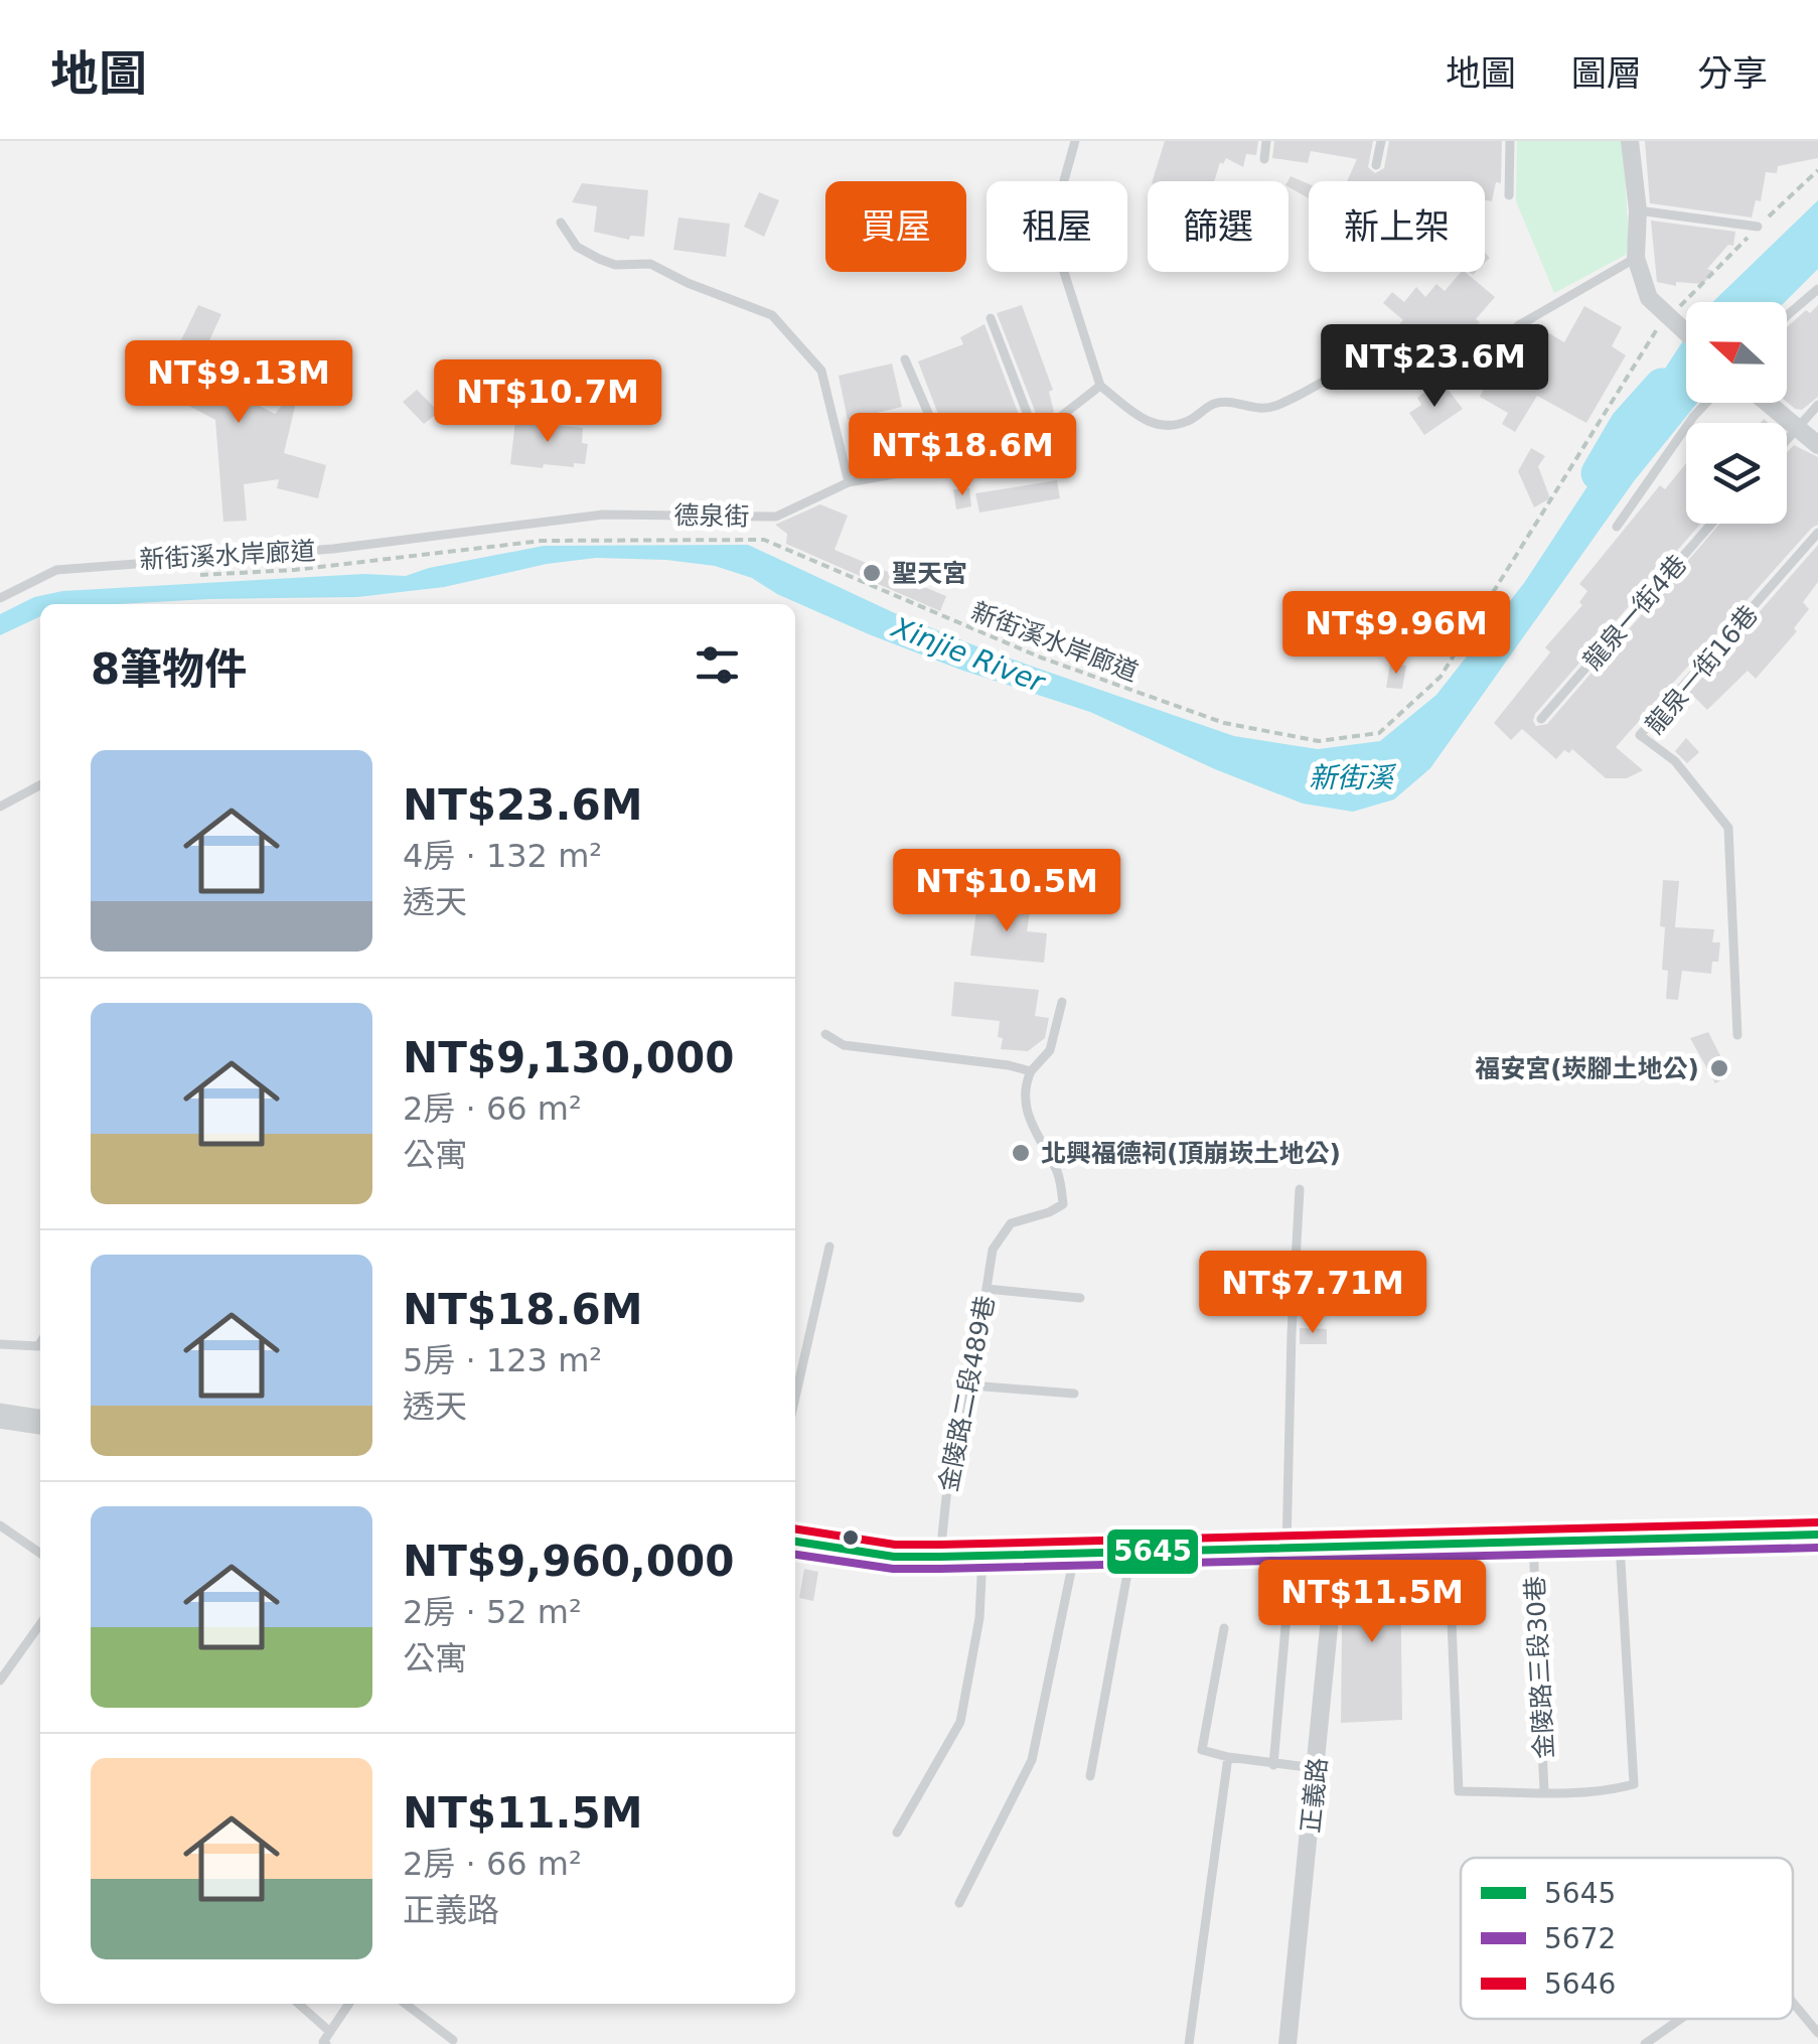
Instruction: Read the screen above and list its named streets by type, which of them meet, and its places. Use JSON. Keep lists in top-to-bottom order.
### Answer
{
  "streets": {
    "street": ["正義路"],
    "lane": [
      "德泉街",
      "龍泉一街4巷",
      "龍泉一街16巷",
      "金陵路二段489巷",
      "金陵路三段30巷"
    ],
    "path": ["新街溪水岸廊道"]
  },
  "water": ["Xinjie River", "新街溪"],
  "places": ["聖天宮", "福安宮(崁腳土地公)", "北興福德祠(頂崩崁土地公)"],
  "lines": ["transit line 5646", "transit line 5645", "transit line 5672"],
  "legend": ["5645", "5672", "5646"],
  "north": "left",
  "page": {
    "header": "地圖",
    "nav": ["地圖", "圖層", "分享"],
    "chip": [
      "買屋",
      "租屋",
      "篩選",
      "新上架"
    ],
    "price": [
      "NT$23.6M",
      "NT$9.13M",
      "NT$10.7M",
      "NT$18.6M",
      "NT$9.96M",
      "NT$10.5M",
      "NT$7.71M",
      "NT$11.5M"
    ],
    "heading": "8筆物件",
    "list": [
      {
        "name": "NT$23.6M",
        "note": "4房 · 132 m² · 透天"
      },
      {
        "name": "NT$9,130,000",
        "note": "2房 · 66 m² · 公寓"
      },
      {
        "name": "NT$18.6M",
        "note": "5房 · 123 m² · 透天"
      },
      {
        "name": "NT$9,960,000",
        "note": "2房 · 52 m² · 公寓"
      },
      {
        "name": "NT$11.5M",
        "note": "2房 · 66 m² · 正義路"
      }
    ]
  }
}
